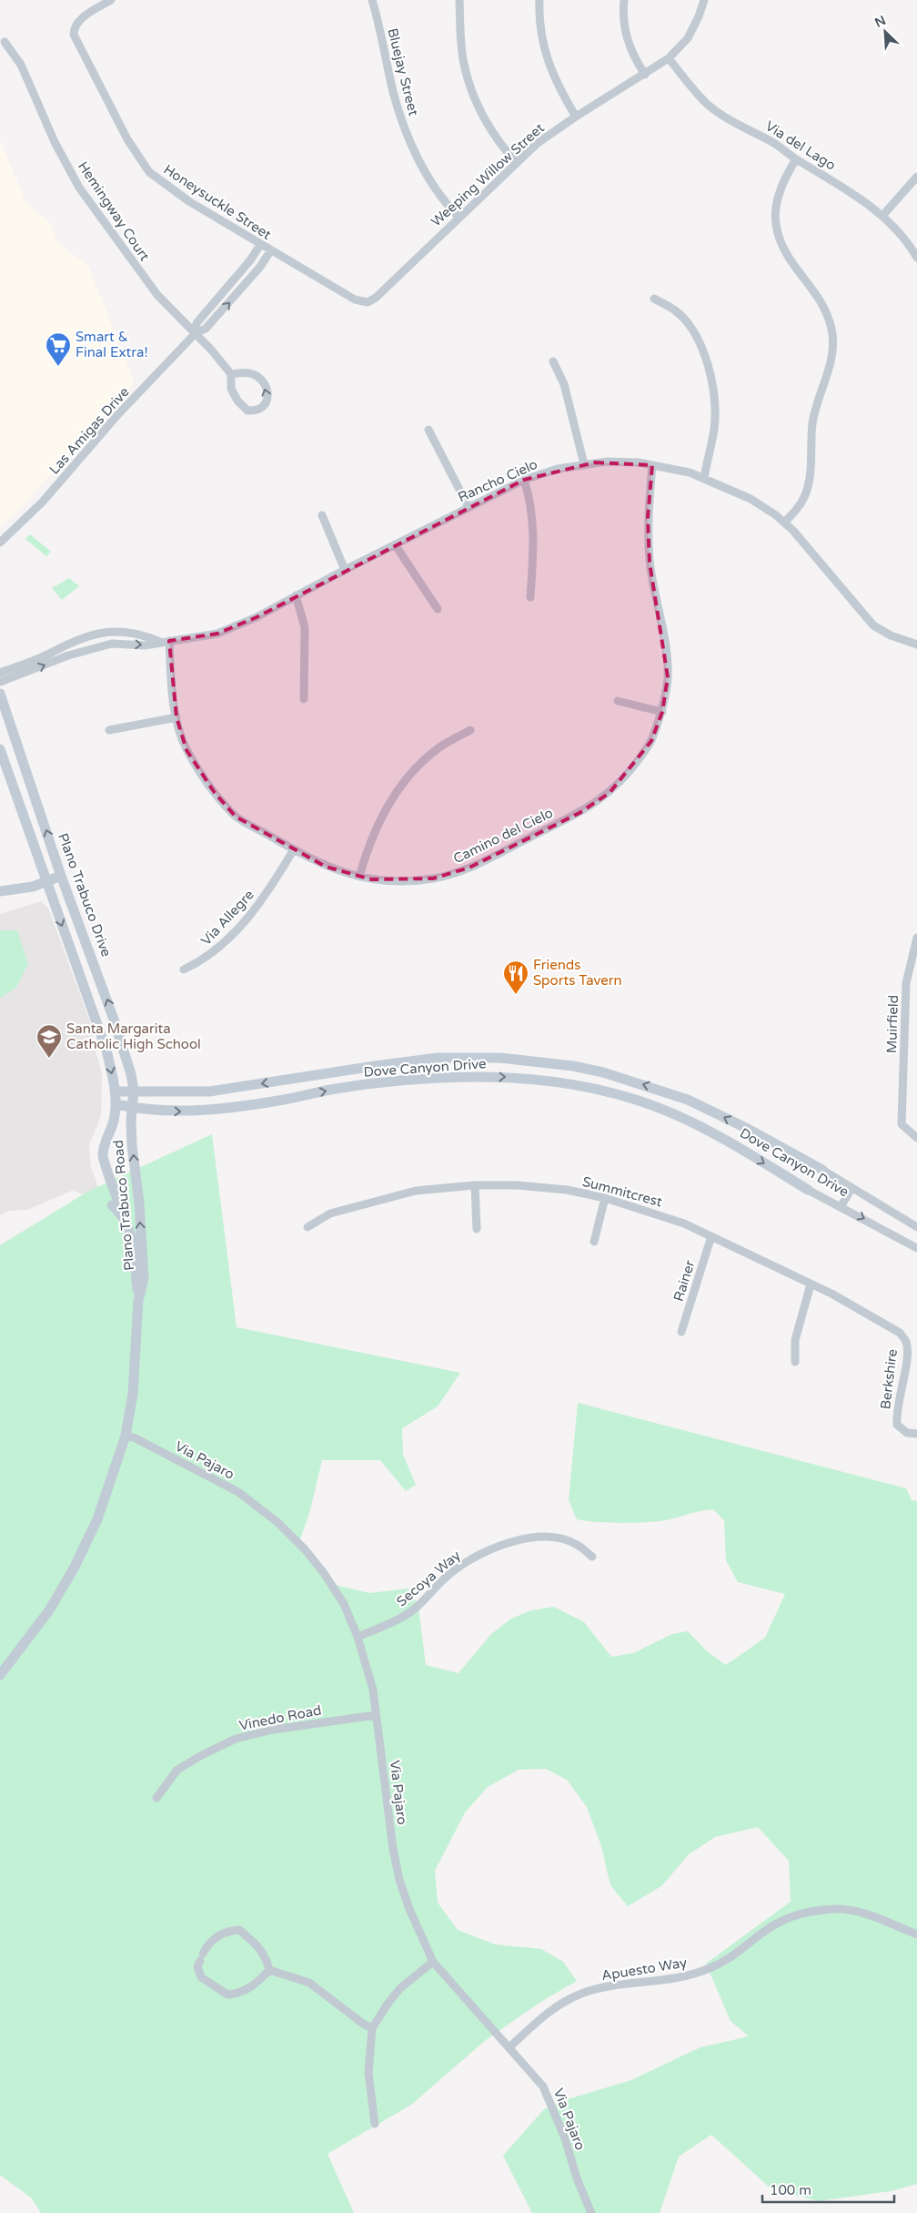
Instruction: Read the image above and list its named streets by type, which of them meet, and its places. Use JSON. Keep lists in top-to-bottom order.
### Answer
{
  "streets": {
    "street": [
      "Bluejay Street",
      "Via del Lago",
      "Weeping Willow Street",
      "Honeysuckle Street",
      "Hemingway Court",
      "Las Amigas Drive",
      "Rancho Cielo",
      "Camino del Cielo",
      "Plano Trabuco Drive",
      "Via Allegre",
      "Muirfield",
      "Dove Canyon Drive",
      "Summitcrest",
      "Plano Trabuco Road",
      "Rainer",
      "Berkshire",
      "Via Pajaro",
      "Secoya Way",
      "Vinedo Road",
      "Apuesto Way"
    ]
  },
  "crossings": [
    ["Bluejay Street", "Weeping Willow Street"],
    ["Via del Lago", "Weeping Willow Street"],
    ["Weeping Willow Street", "Honeysuckle Street"],
    ["Honeysuckle Street", "Las Amigas Drive"],
    ["Hemingway Court", "Las Amigas Drive"],
    ["Rancho Cielo", "Camino del Cielo"],
    ["Camino del Cielo", "Via Allegre"],
    ["Plano Trabuco Drive", "Dove Canyon Drive"],
    ["Plano Trabuco Drive", "Plano Trabuco Road"],
    ["Dove Canyon Drive", "Plano Trabuco Road"],
    ["Summitcrest", "Rainer"],
    ["Summitcrest", "Berkshire"],
    ["Plano Trabuco Road", "Via Pajaro"],
    ["Via Pajaro", "Secoya Way"],
    ["Via Pajaro", "Vinedo Road"],
    ["Via Pajaro", "Apuesto Way"]
  ],
  "places": {
    "supermarket": ["Smart & Final Extra!"],
    "restaurant": ["Friends Sports Tavern"],
    "school or university": ["Santa Margarita Catholic High School"]
  },
  "scale_bar": "100 m",
  "north": "top left"
}
